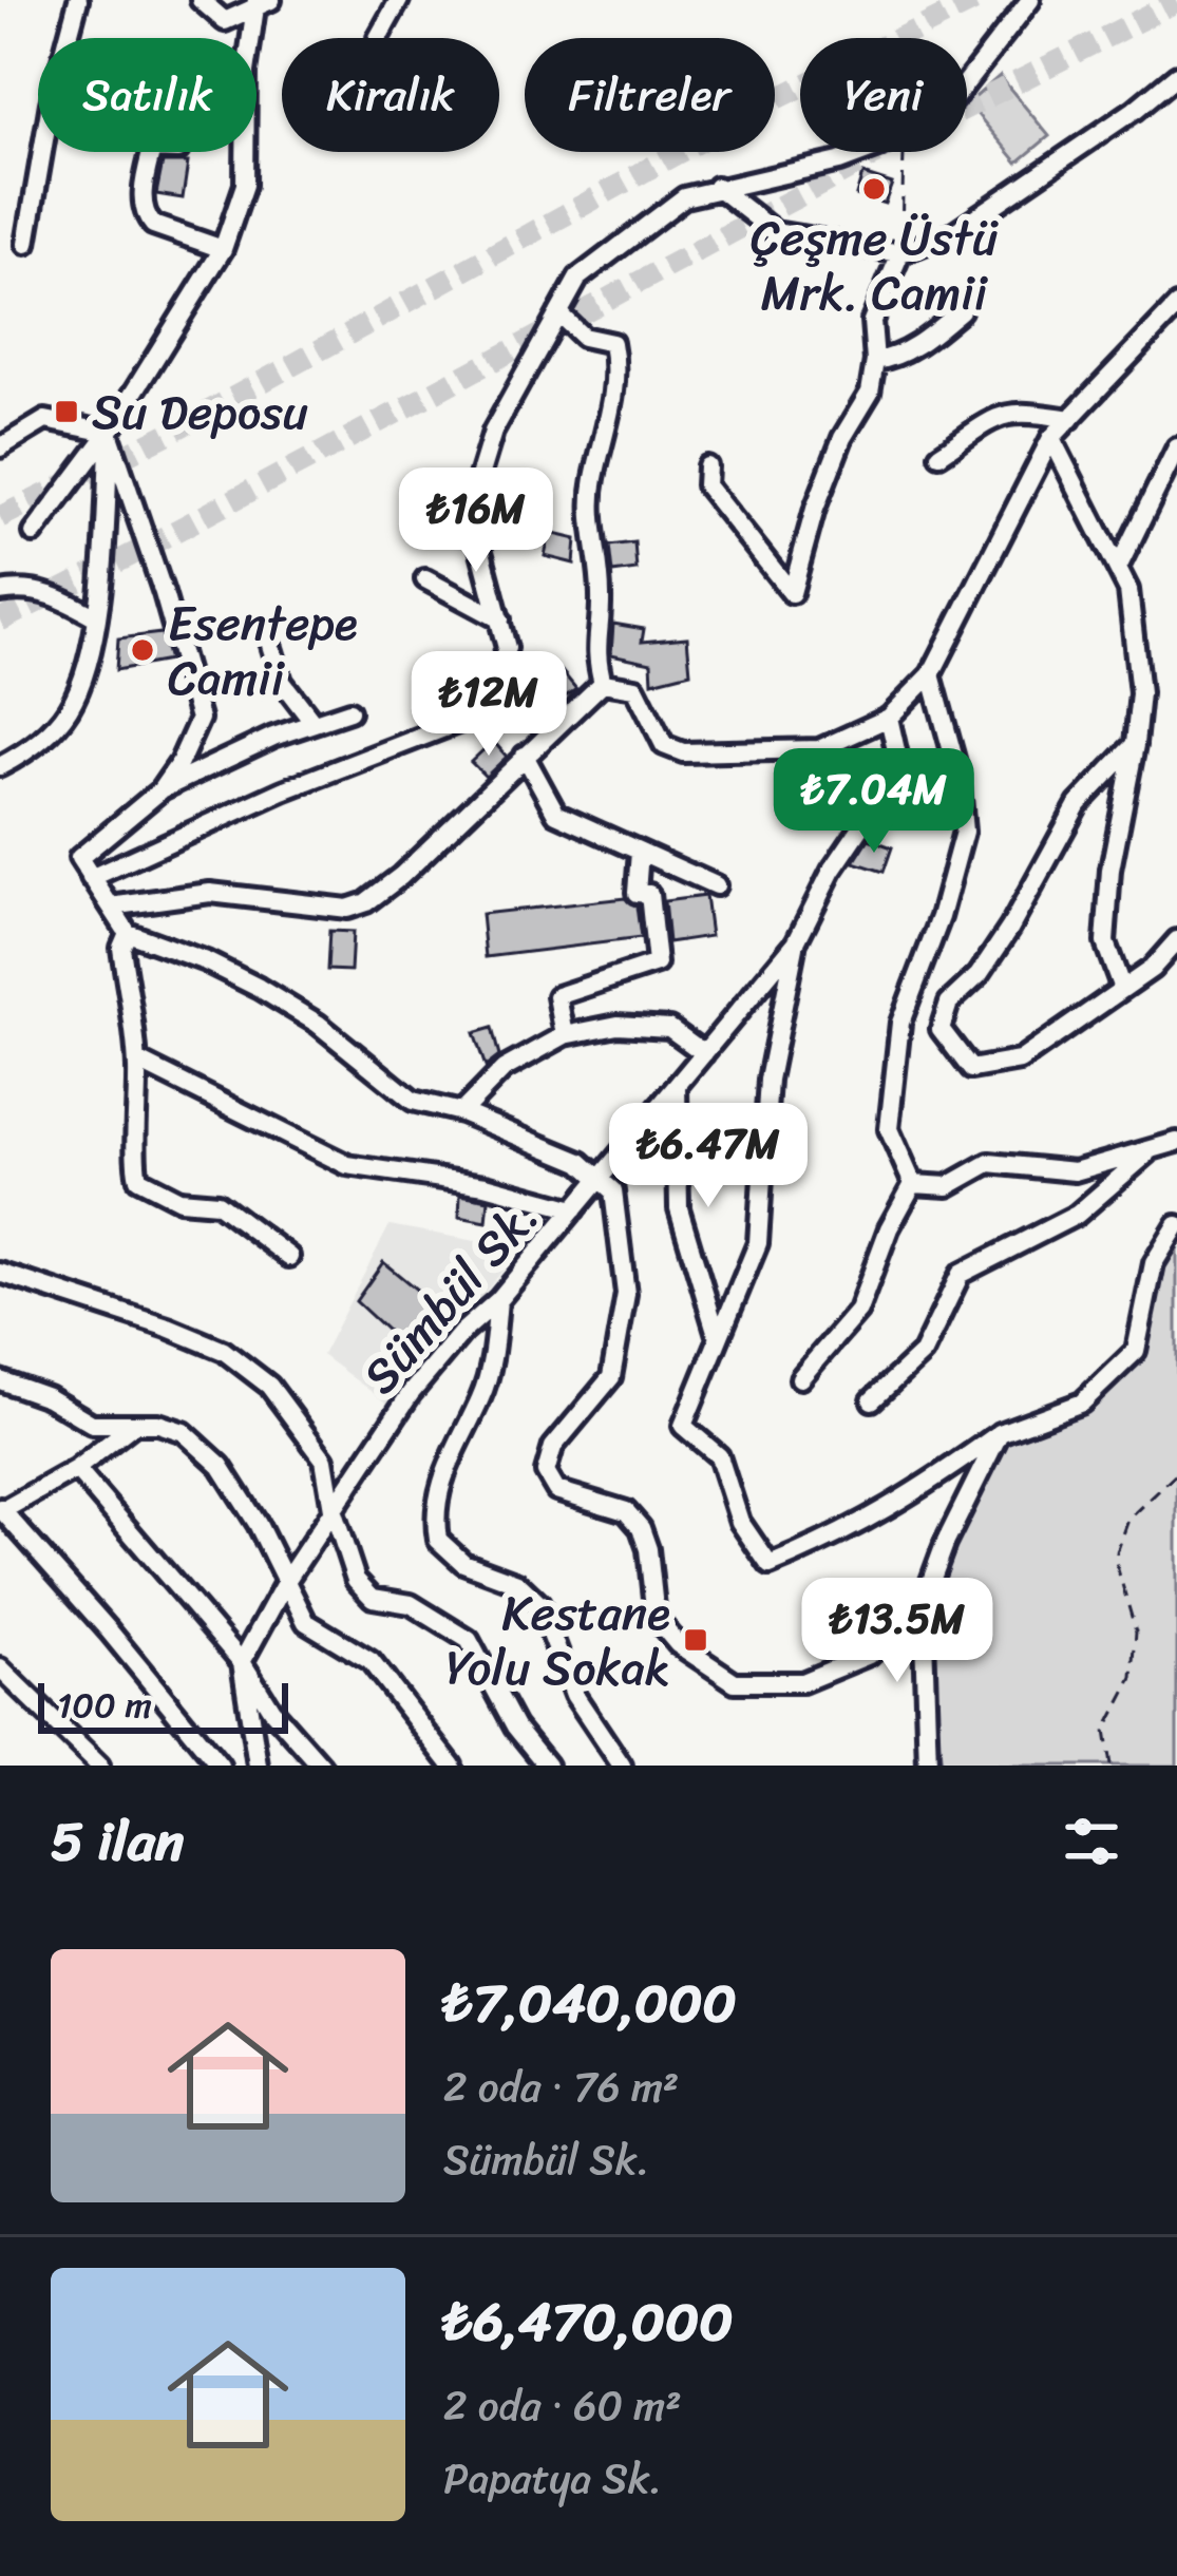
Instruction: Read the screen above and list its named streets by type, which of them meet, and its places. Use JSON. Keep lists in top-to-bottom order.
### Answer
{
  "streets": {
    "street": ["Sümbül Sk."]
  },
  "places": {
    "other": ["Çeşme Üstü Mrk. Camii", "Esentepe Camii"],
    "transit": ["Su Deposu", "Kestane Yolu Sokak"]
  },
  "scale_bar": "100 m",
  "page": {
    "chip": [
      "Satılık",
      "Kiralık",
      "Filtreler",
      "Yeni"
    ],
    "price": [
      "₺16M",
      "₺12M",
      "₺7.04M",
      "₺6.47M",
      "₺13.5M"
    ],
    "scale": "100 m",
    "heading": "5 ilan",
    "list": [
      {
        "name": "₺7,040,000",
        "note": "2 oda · 76 m² · Sümbül Sk."
      },
      {
        "name": "₺6,470,000",
        "note": "2 oda · 60 m² · Papatya Sk."
      }
    ]
  }
}
